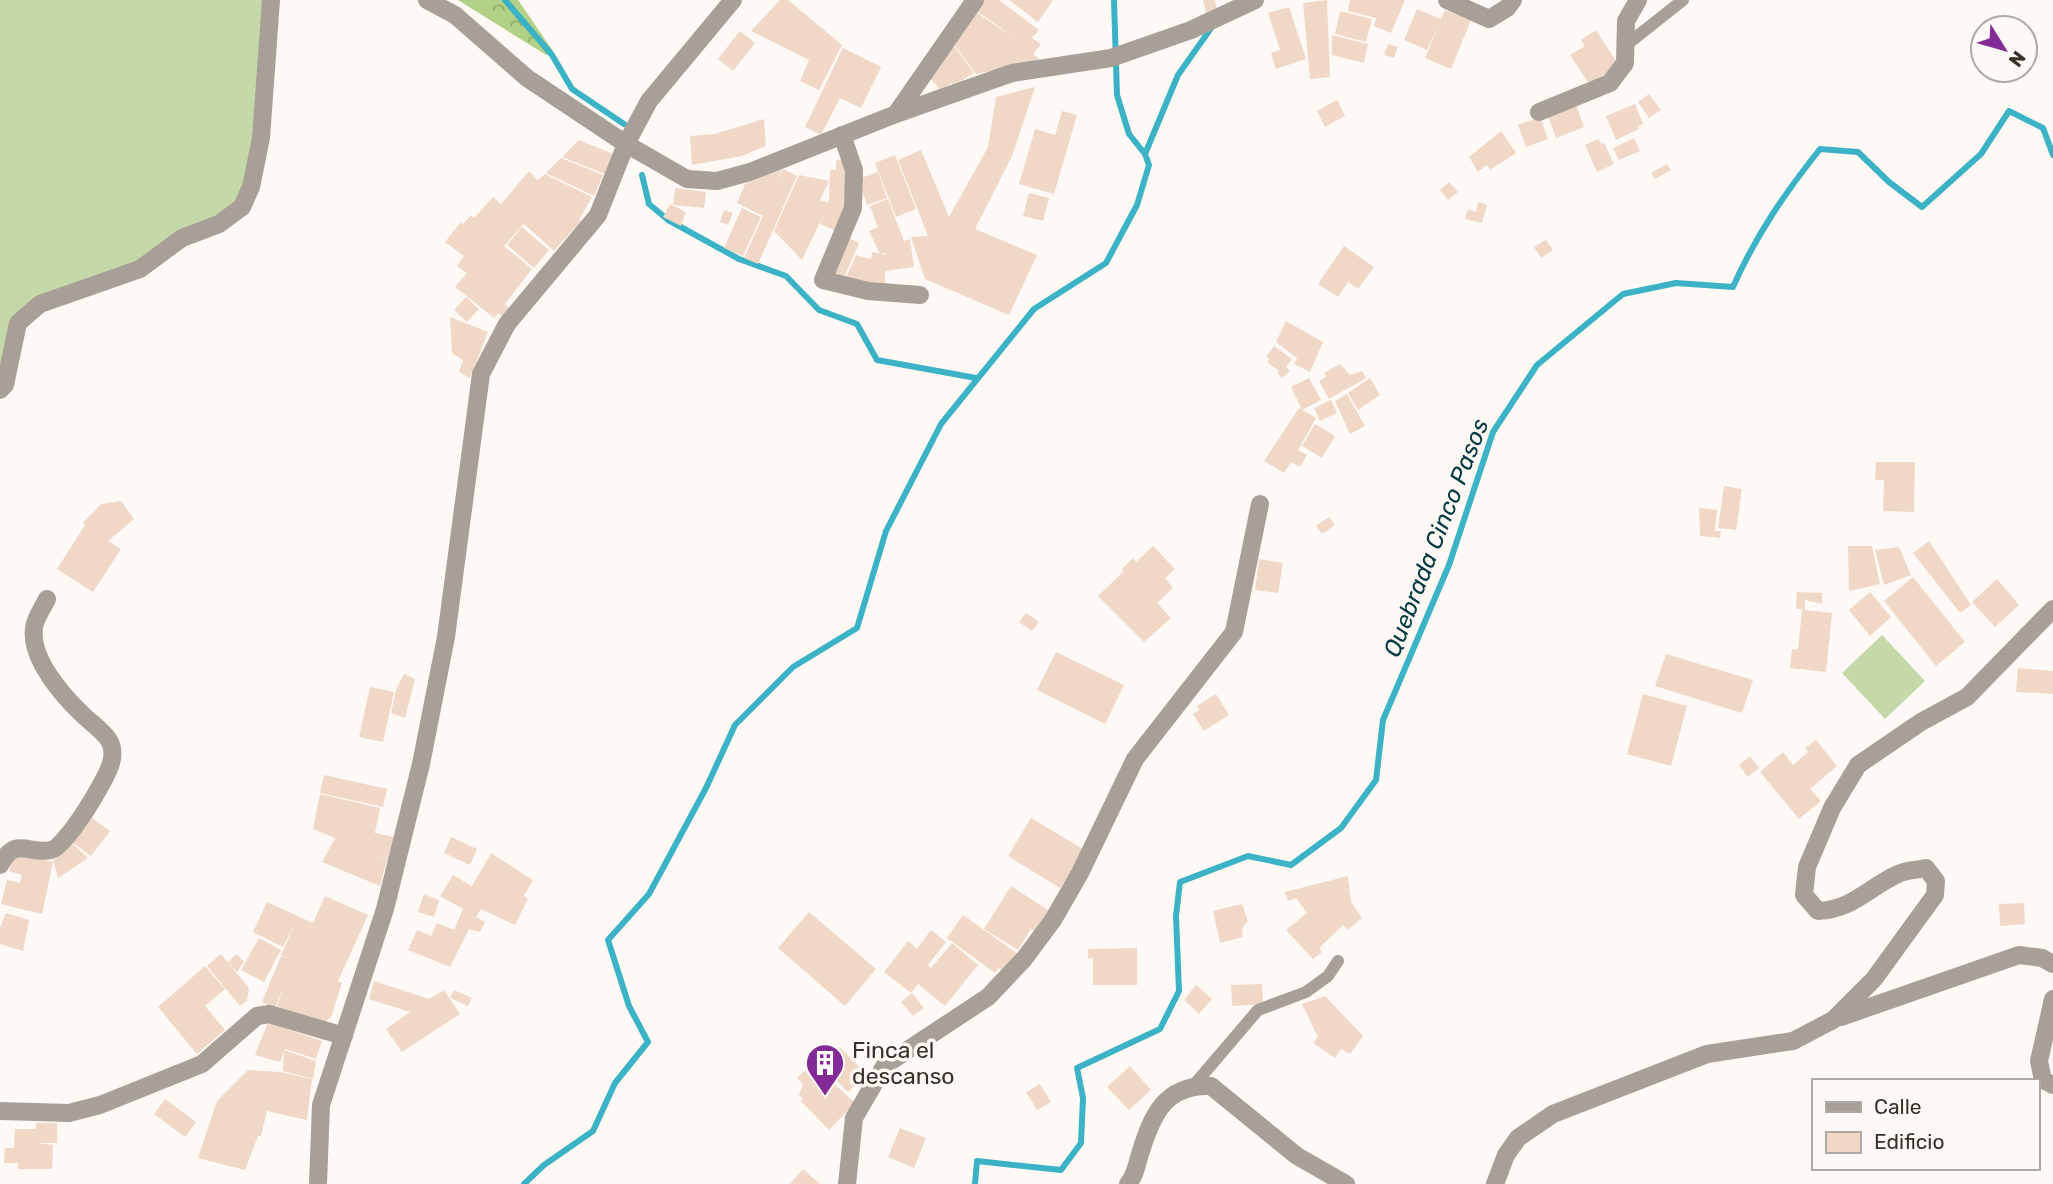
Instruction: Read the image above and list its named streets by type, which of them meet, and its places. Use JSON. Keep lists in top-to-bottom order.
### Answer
{
  "water": ["Quebrada Cinco Pasos"],
  "places": {
    "building": ["Finca el descanso"]
  },
  "legend": ["Calle", "Edificio"],
  "north": "bottom right"
}
